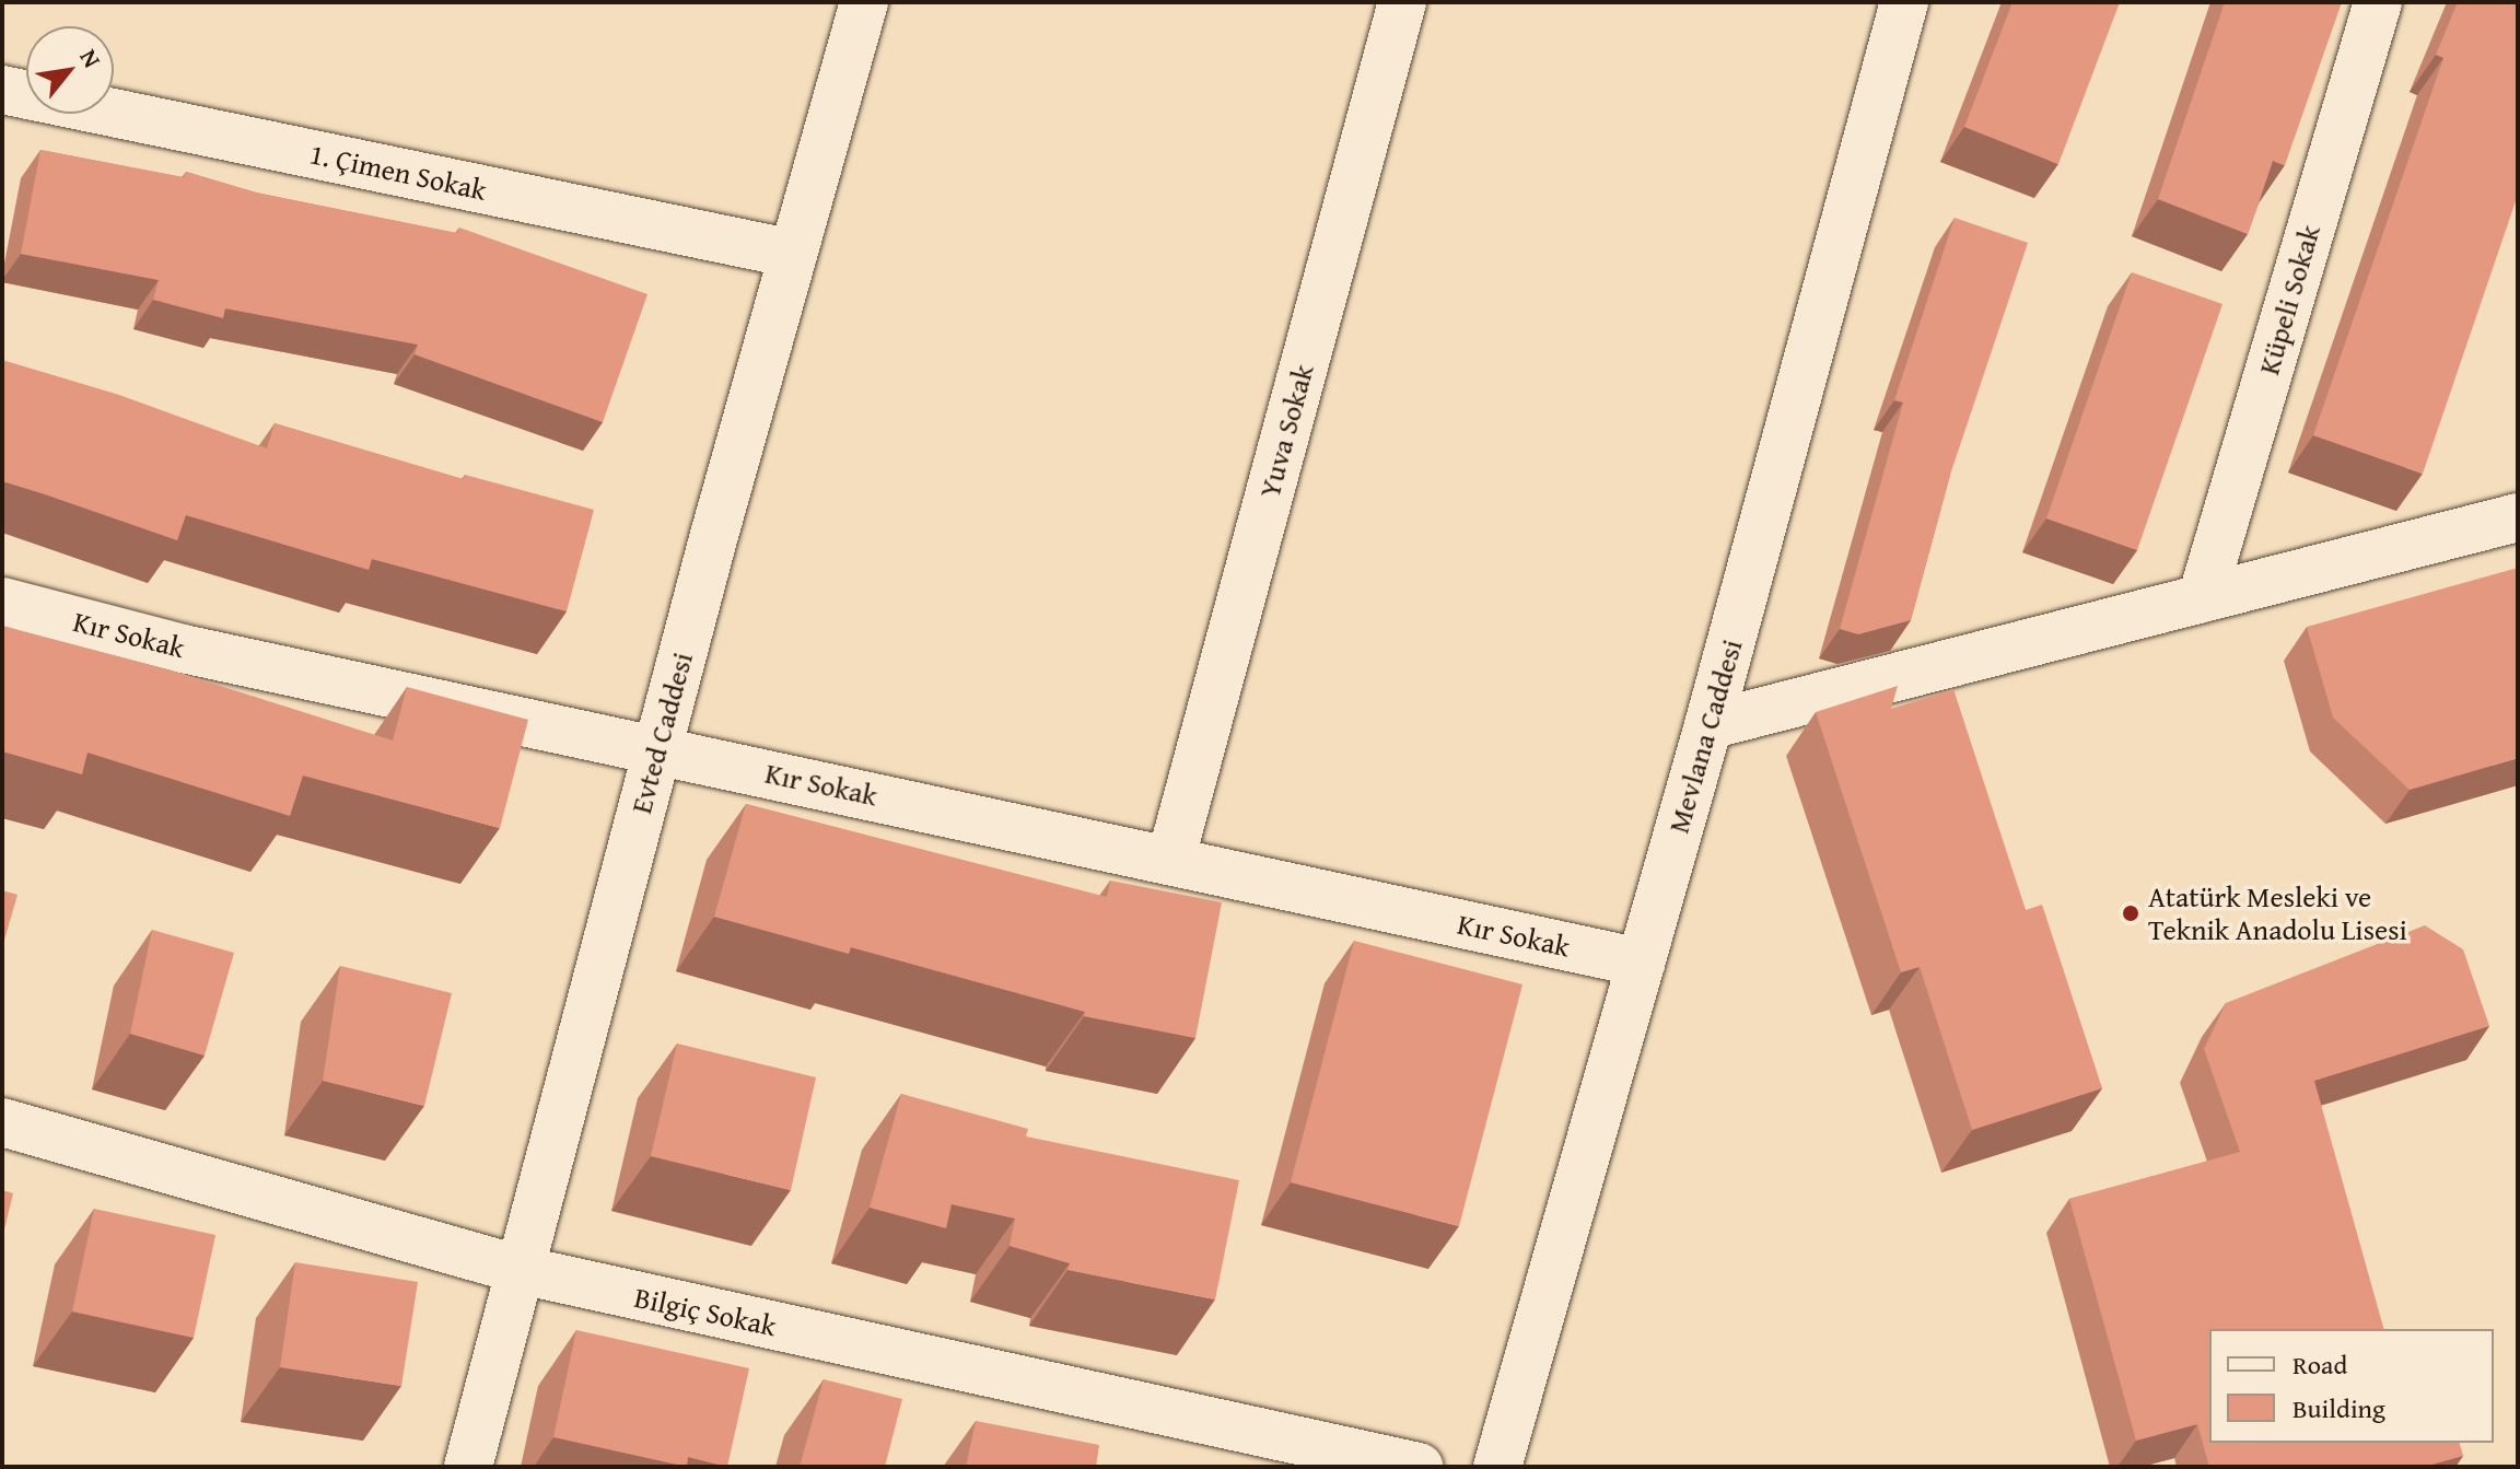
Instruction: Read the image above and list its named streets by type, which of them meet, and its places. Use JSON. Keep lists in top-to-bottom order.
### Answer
{
  "streets": {
    "street": [
      "1. Çimen Sokak",
      "Küpeli Sokak",
      "Yuva Sokak",
      "Kır Sokak",
      "Evted Caddesi",
      "Mevlana Caddesi",
      "Bilgiç Sokak"
    ]
  },
  "crossings": [
    ["1. Çimen Sokak", "Evted Caddesi"],
    ["Yuva Sokak", "Kır Sokak"],
    ["Kır Sokak", "Evted Caddesi"],
    ["Kır Sokak", "Mevlana Caddesi"],
    ["Evted Caddesi", "Bilgiç Sokak"]
  ],
  "places": ["Atatürk Mesleki ve Teknik Anadolu Lisesi"],
  "legend": ["Road", "Building"],
  "north": "top right"
}
